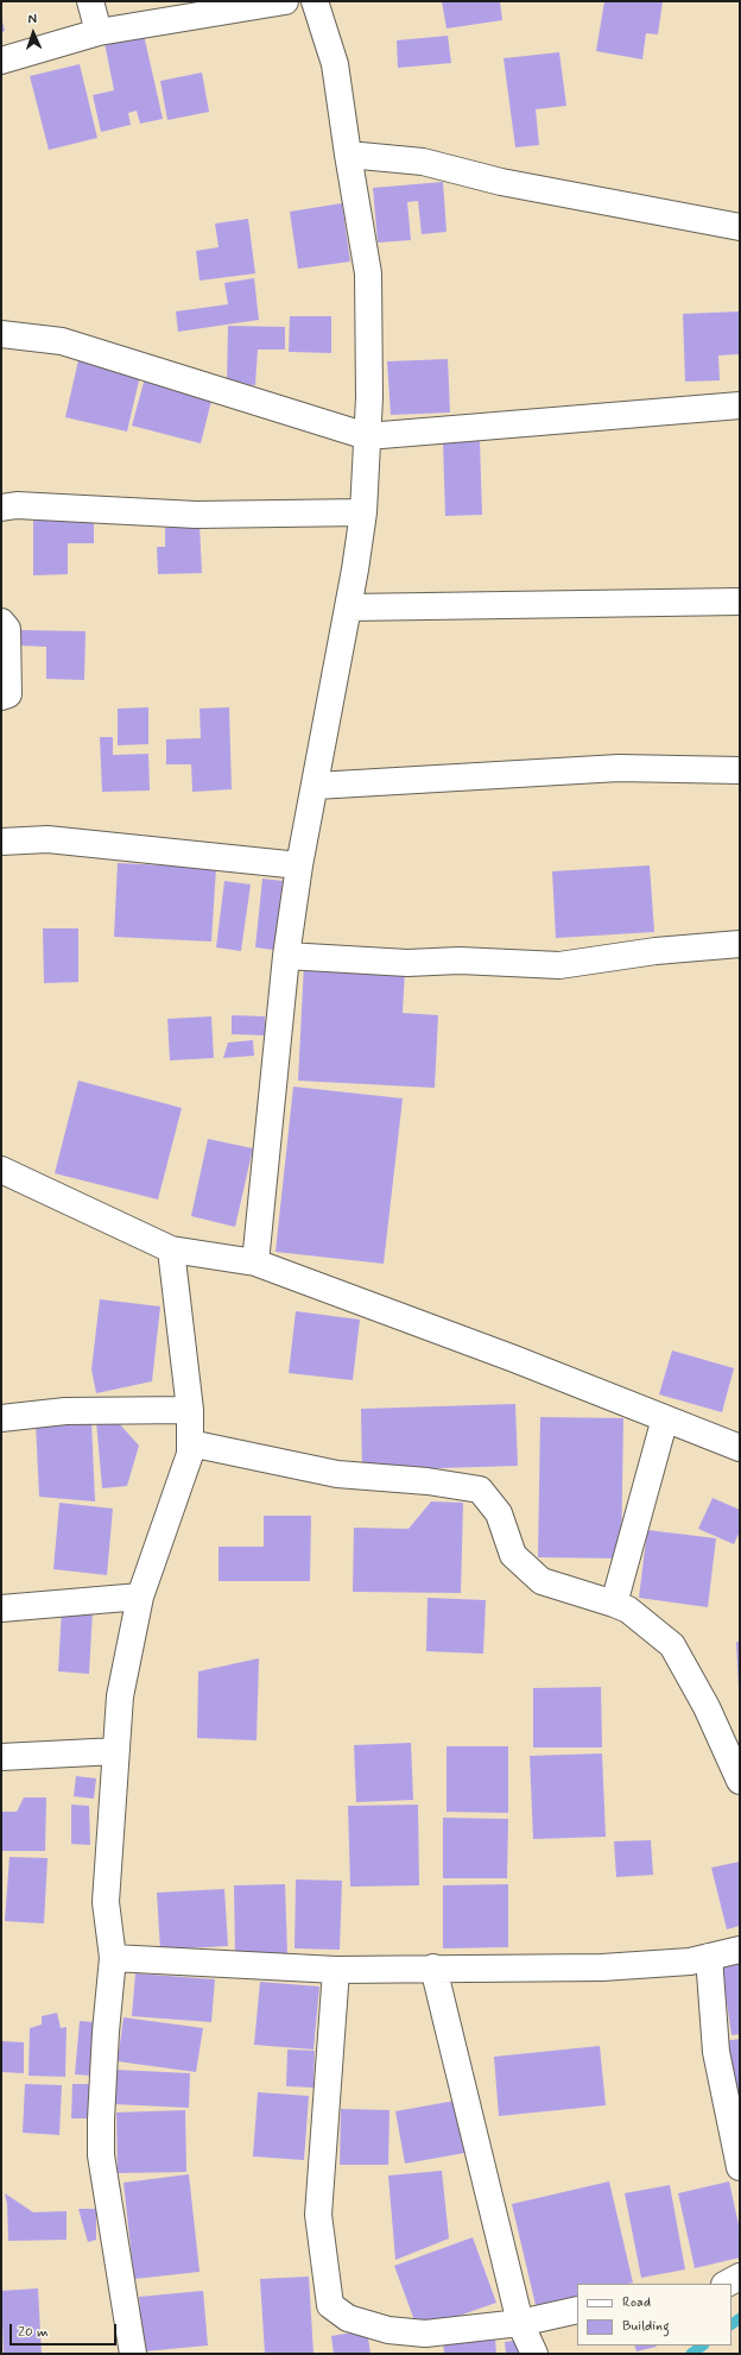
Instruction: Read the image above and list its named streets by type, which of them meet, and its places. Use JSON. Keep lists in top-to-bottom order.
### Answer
{
  "legend": ["Road", "Building"],
  "scale_bar": "20 m",
  "north": "top"
}
